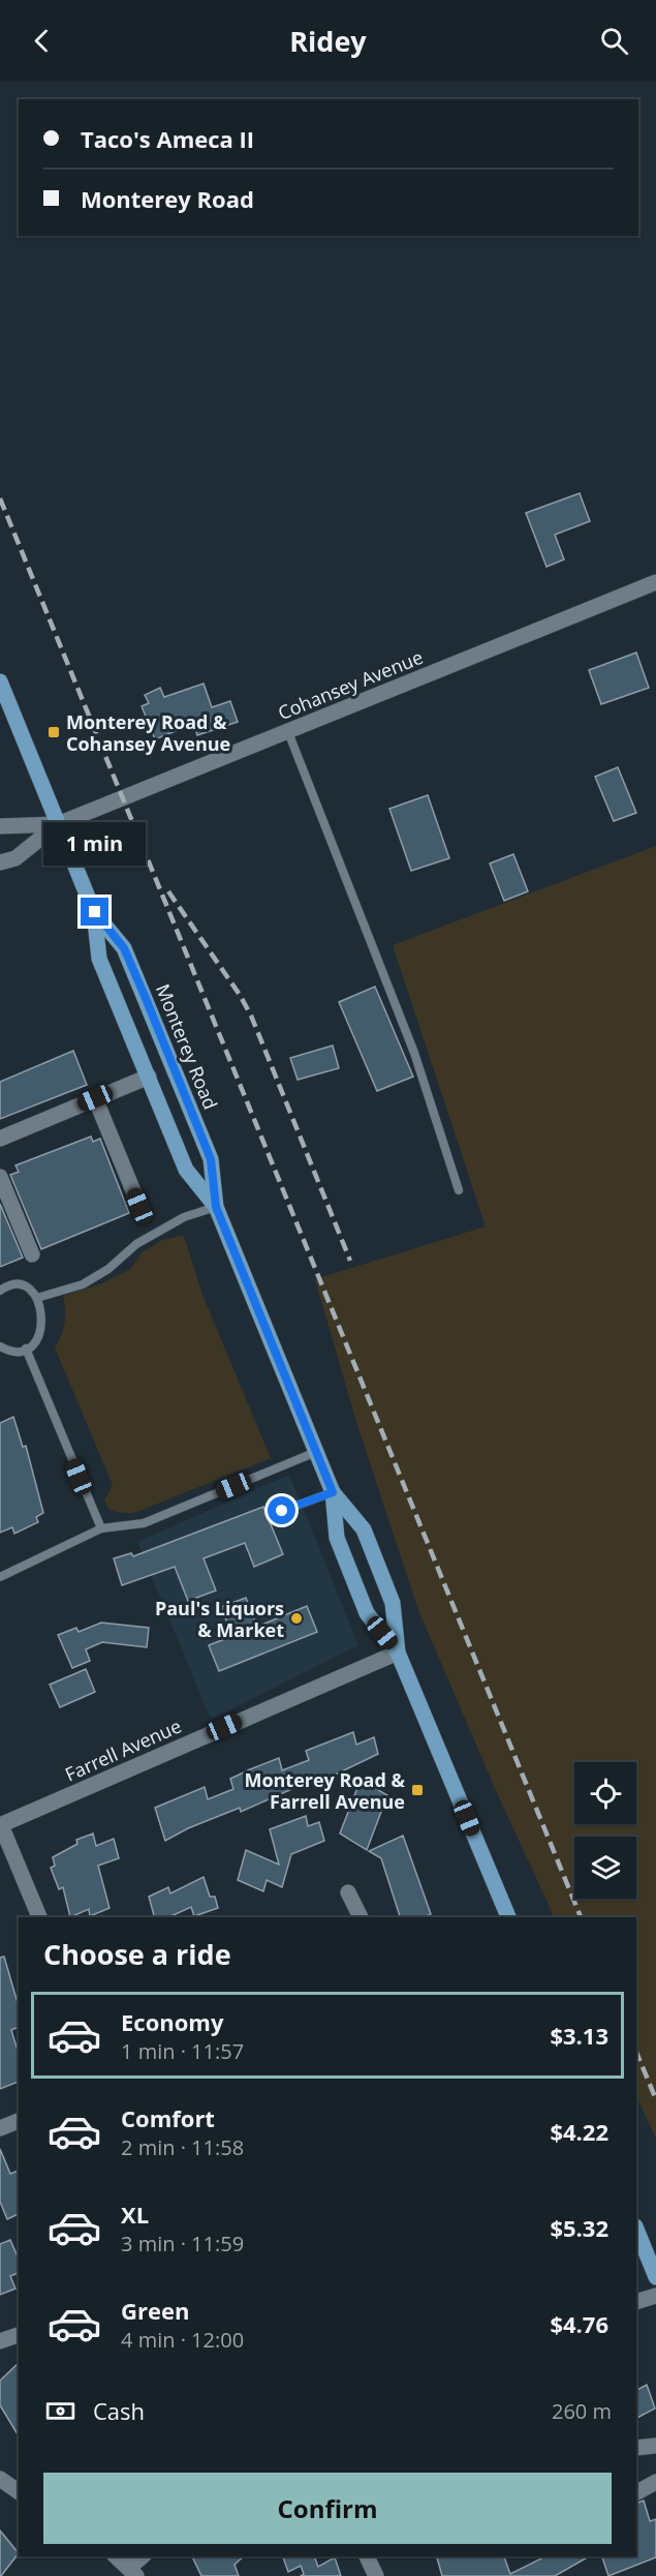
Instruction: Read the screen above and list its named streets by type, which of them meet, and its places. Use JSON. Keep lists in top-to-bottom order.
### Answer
{
  "streets": {
    "main road": ["Monterey Road"],
    "street": ["Cohansey Avenue", "Farrell Avenue"]
  },
  "crossings": [
    ["Cohansey Avenue", "Monterey Road"],
    ["Monterey Road", "Farrell Avenue"]
  ],
  "places": {
    "transit": ["Monterey Road & Cohansey Avenue", "Monterey Road & Farrell Avenue"],
    "other": ["Paul's Liquors & Market"]
  },
  "page": {
    "header": "Ridey",
    "banner": ["Taco's Ameca II", "Monterey Road"],
    "bubble": "1 min",
    "heading": "Choose a ride",
    "list": [
      {
        "name": "Economy",
        "note": "1 min · 11:57",
        "value": "$3.13"
      },
      {
        "name": "Comfort",
        "note": "2 min · 11:58",
        "value": "$4.22"
      },
      {
        "name": "XL",
        "note": "3 min · 11:59",
        "value": "$5.32"
      },
      {
        "name": "Green",
        "note": "4 min · 12:00",
        "value": "$4.76"
      }
    ],
    "pay": ["Cash", "260 m"],
    "buttons": "Confirm"
  }
}
